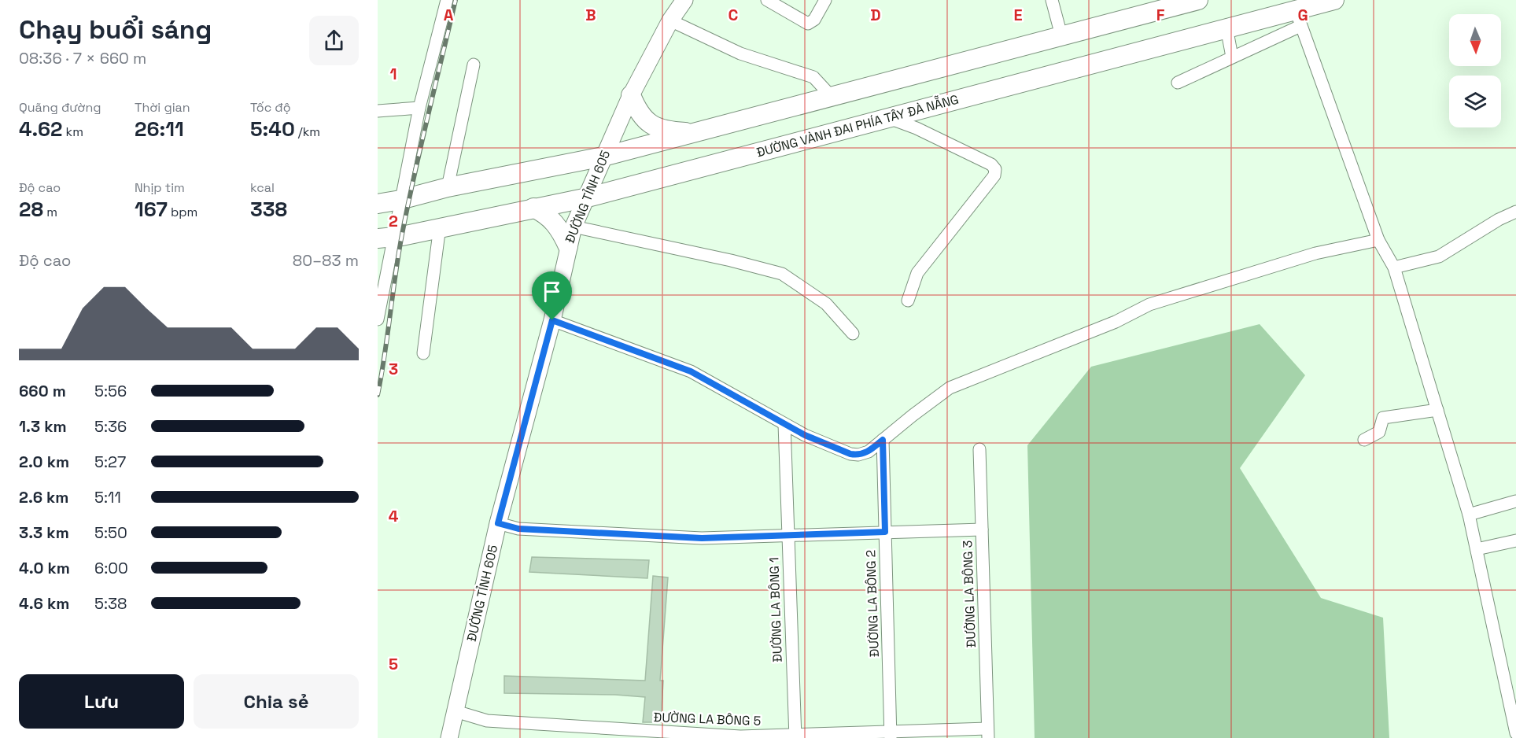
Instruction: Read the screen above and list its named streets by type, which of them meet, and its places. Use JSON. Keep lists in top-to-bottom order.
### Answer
{
  "streets": {
    "main road": ["ĐƯỜNG VÀNH ĐAI PHÍA TÂY ĐÀ NẴNG", "ĐƯỜNG TỈNH 605"],
    "street": [
      "ĐƯỜNG LA BÔNG 3",
      "ĐƯỜNG LA BÔNG 2",
      "ĐƯỜNG LA BÔNG 1",
      "ĐƯỜNG LA BÔNG 5"
    ]
  },
  "crossings": [
    ["ĐƯỜNG VÀNH ĐAI PHÍA TÂY ĐÀ NẴNG", "ĐƯỜNG TỈNH 605"],
    ["ĐƯỜNG TỈNH 605", "ĐƯỜNG LA BÔNG 5"],
    ["ĐƯỜNG LA BÔNG 3", "ĐƯỜNG LA BÔNG 5"],
    ["ĐƯỜNG LA BÔNG 2", "ĐƯỜNG LA BÔNG 5"],
    ["ĐƯỜNG LA BÔNG 1", "ĐƯỜNG LA BÔNG 5"]
  ],
  "north": "bottom",
  "page": {
    "heading": ["Chạy buổi sáng", "08:36 · 7 × 660 m"],
    "stats": [
      ["Quãng đường", "4.62 km"],
      ["Thời gian", "26:11"],
      ["Tốc độ", "5:40 /km"],
      ["Độ cao", "28 m"],
      ["Nhịp tim", "167 bpm"],
      ["kcal", "338"]
    ],
    "chart": ["Độ cao", "80–83 m"],
    "list": [
      {
        "name": "660 m",
        "note": "5:56"
      },
      {
        "name": "1.3 km",
        "note": "5:36"
      },
      {
        "name": "2.0 km",
        "note": "5:27"
      },
      {
        "name": "2.6 km",
        "note": "5:11"
      },
      {
        "name": "3.3 km",
        "note": "5:50"
      },
      {
        "name": "4.0 km",
        "note": "6:00"
      },
      {
        "name": "4.6 km",
        "note": "5:38"
      }
    ],
    "buttons": ["Lưu", "Chia sẻ"]
  },
  "grid": {
    "columns": [
      "A",
      "B",
      "C",
      "D",
      "E",
      "F",
      "G"
    ],
    "rows": [
      "1",
      "2",
      "3",
      "4",
      "5"
    ]
  }
}
